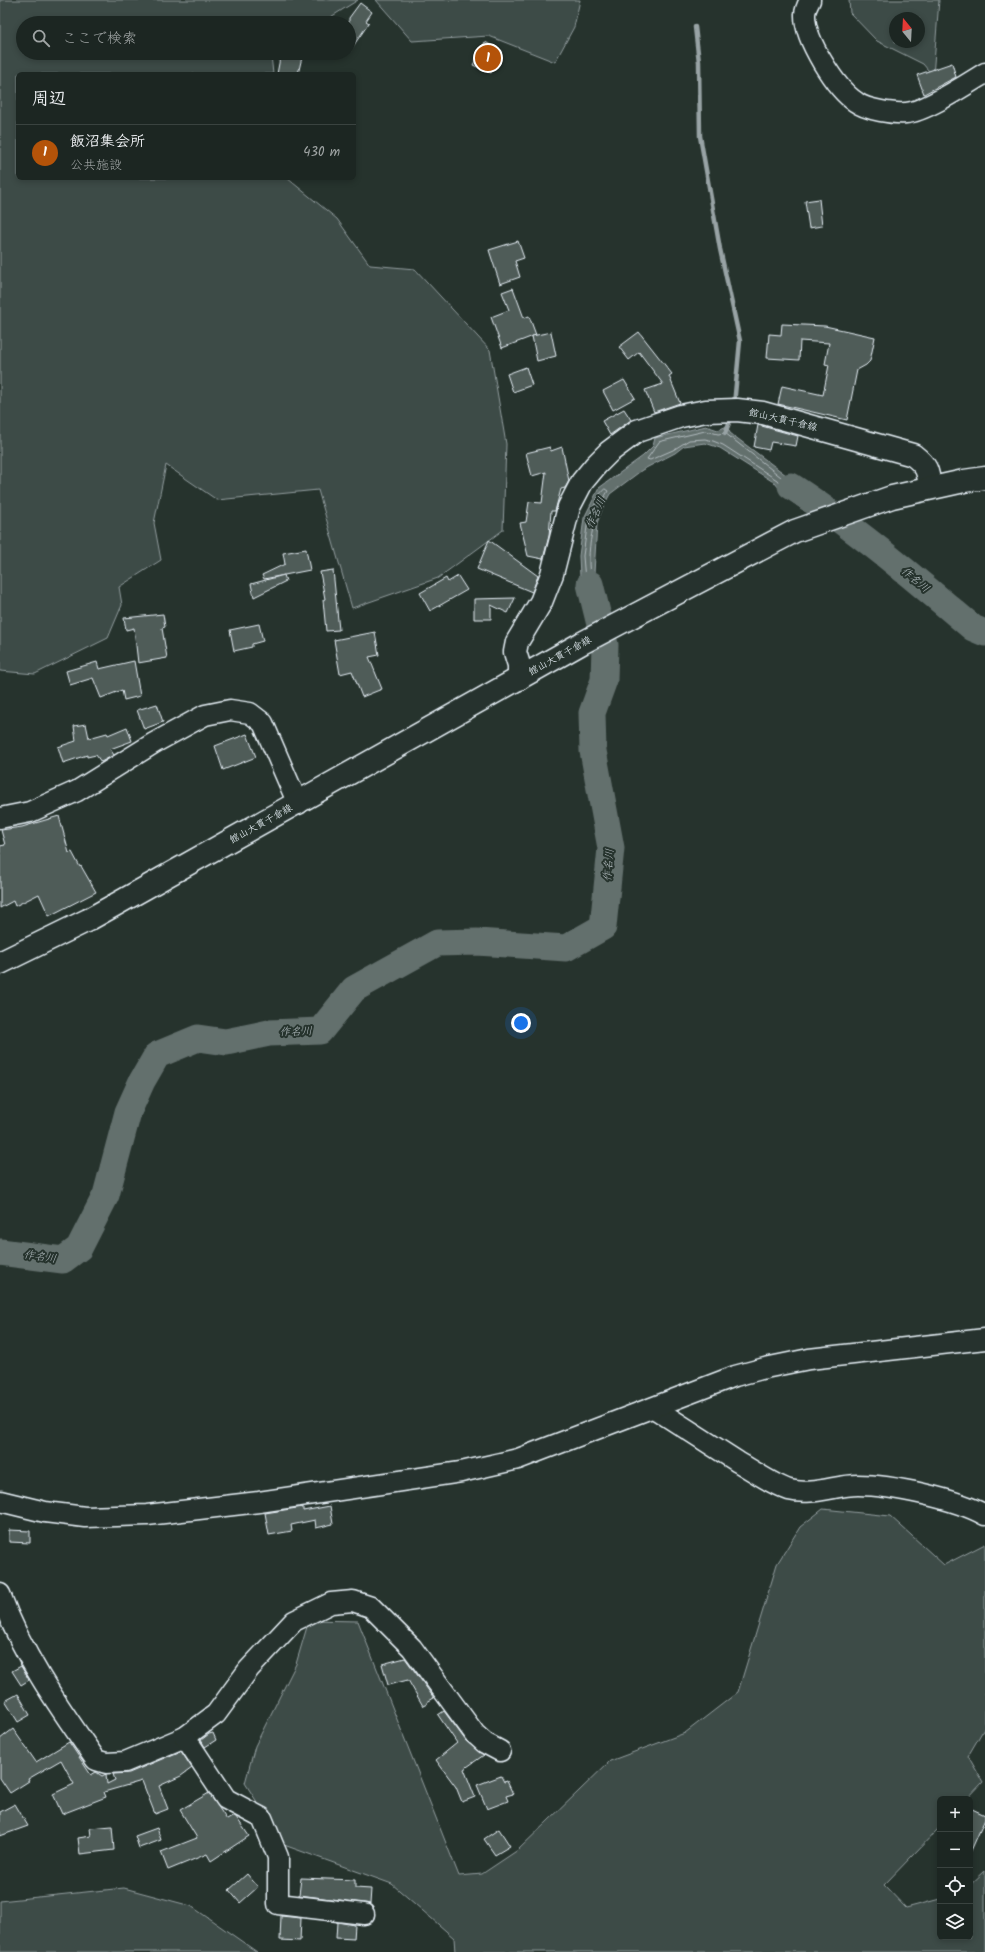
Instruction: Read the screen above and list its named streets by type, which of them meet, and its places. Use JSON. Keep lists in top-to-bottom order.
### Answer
{
  "streets": {
    "main road": ["館山大貫千倉線"]
  },
  "water": ["作名川"],
  "north": "top",
  "page": {
    "search": "ここで検索",
    "pins": "1",
    "heading": "周辺",
    "list": [
      {
        "mark": "1",
        "name": "飯沼集会所",
        "note": "公共施設",
        "value": "430 m"
      }
    ],
    "map_buttons": ["+", "−"]
  }
}
